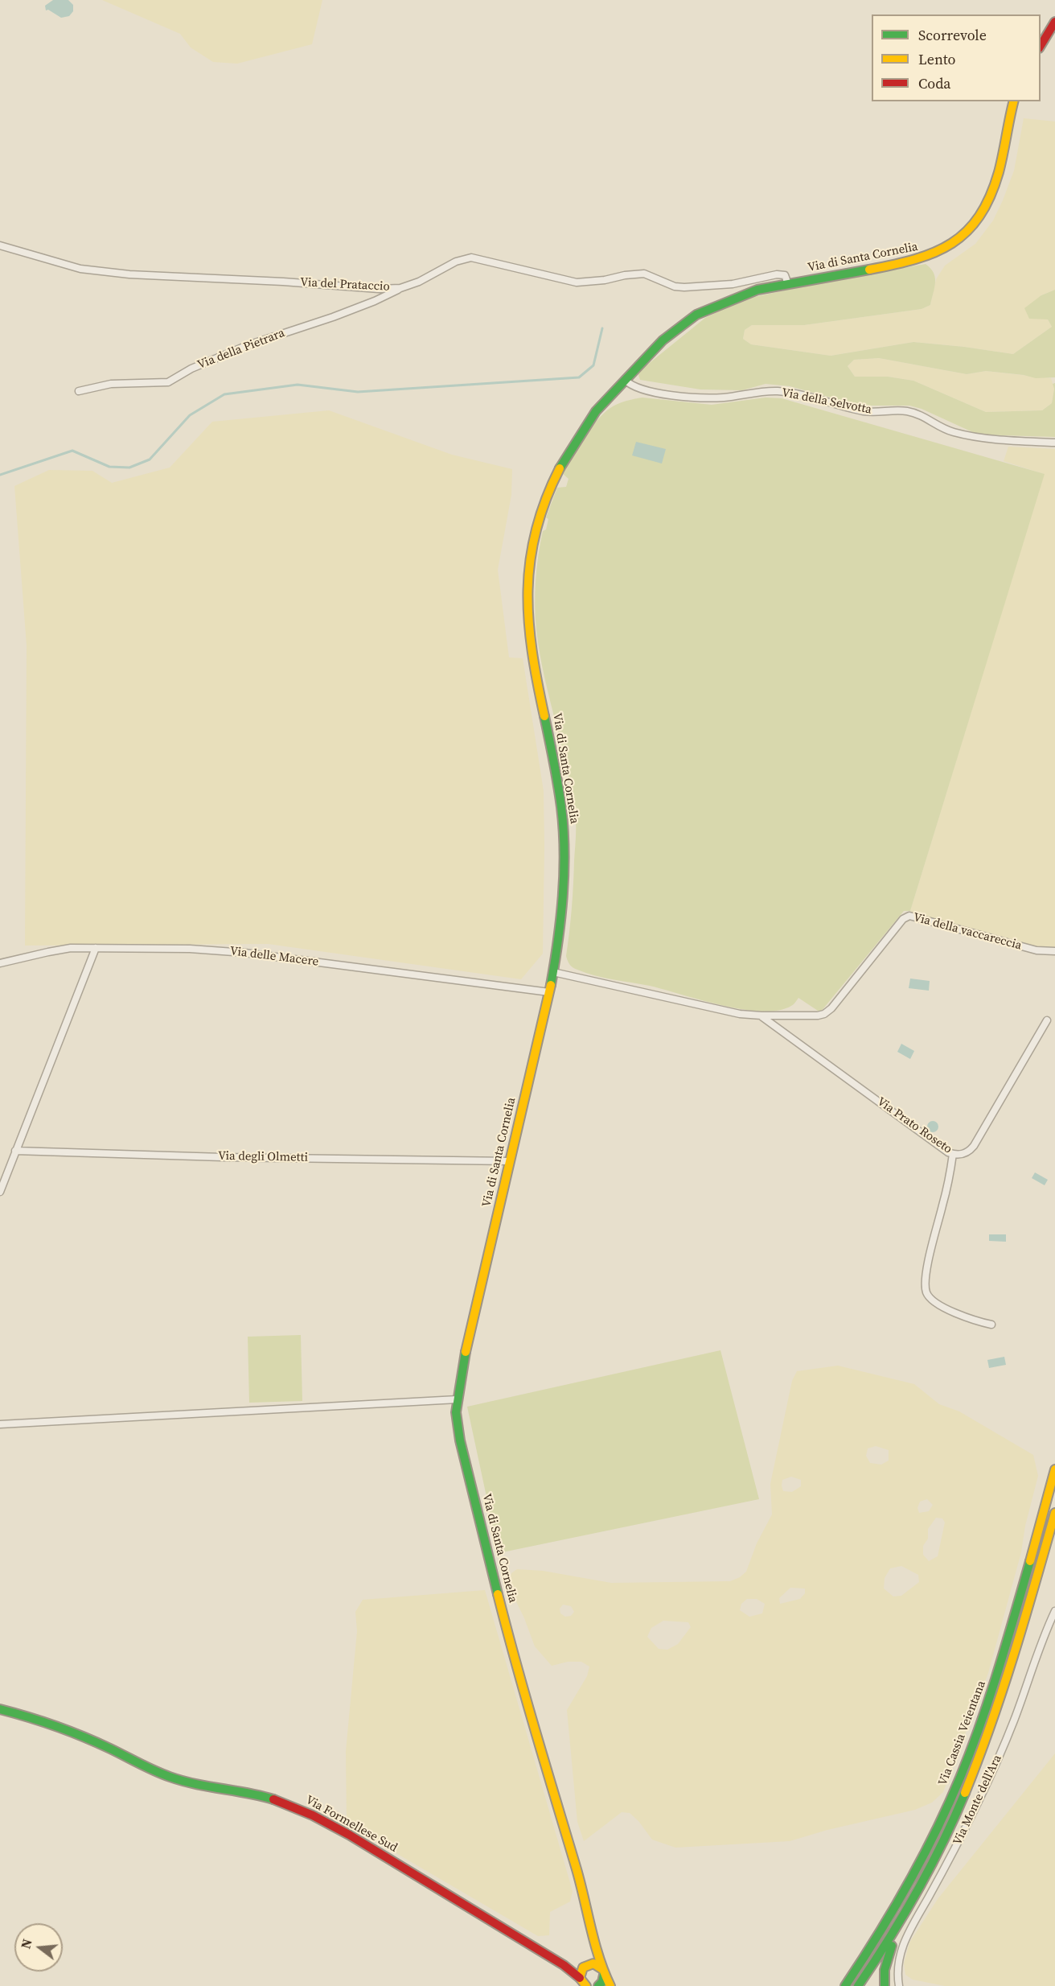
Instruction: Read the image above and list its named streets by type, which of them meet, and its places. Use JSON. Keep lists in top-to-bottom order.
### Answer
{
  "streets": {
    "main road": ["Via di Santa Cornelia", "Via Cassia Veientana", "Via Formellese Sud"],
    "street": [
      "Via del Prataccio",
      "Via della Pietrara",
      "Via della Selvotta",
      "Via della vaccareccia",
      "Via delle Macere",
      "Via Prato Roseto",
      "Via degli Olmetti",
      "Via Monte dell'Ara"
    ]
  },
  "crossings": [
    ["Via di Santa Cornelia", "Via del Prataccio"],
    ["Via di Santa Cornelia", "Via della Selvotta"],
    ["Via di Santa Cornelia", "Via delle Macere"],
    ["Via di Santa Cornelia", "Via Prato Roseto"],
    ["Via di Santa Cornelia", "Via degli Olmetti"],
    ["Via del Prataccio", "Via della Pietrara"],
    ["Via della vaccareccia", "Via Prato Roseto"]
  ],
  "legend": ["Scorrevole", "Lento", "Coda"],
  "north": "left"
}
